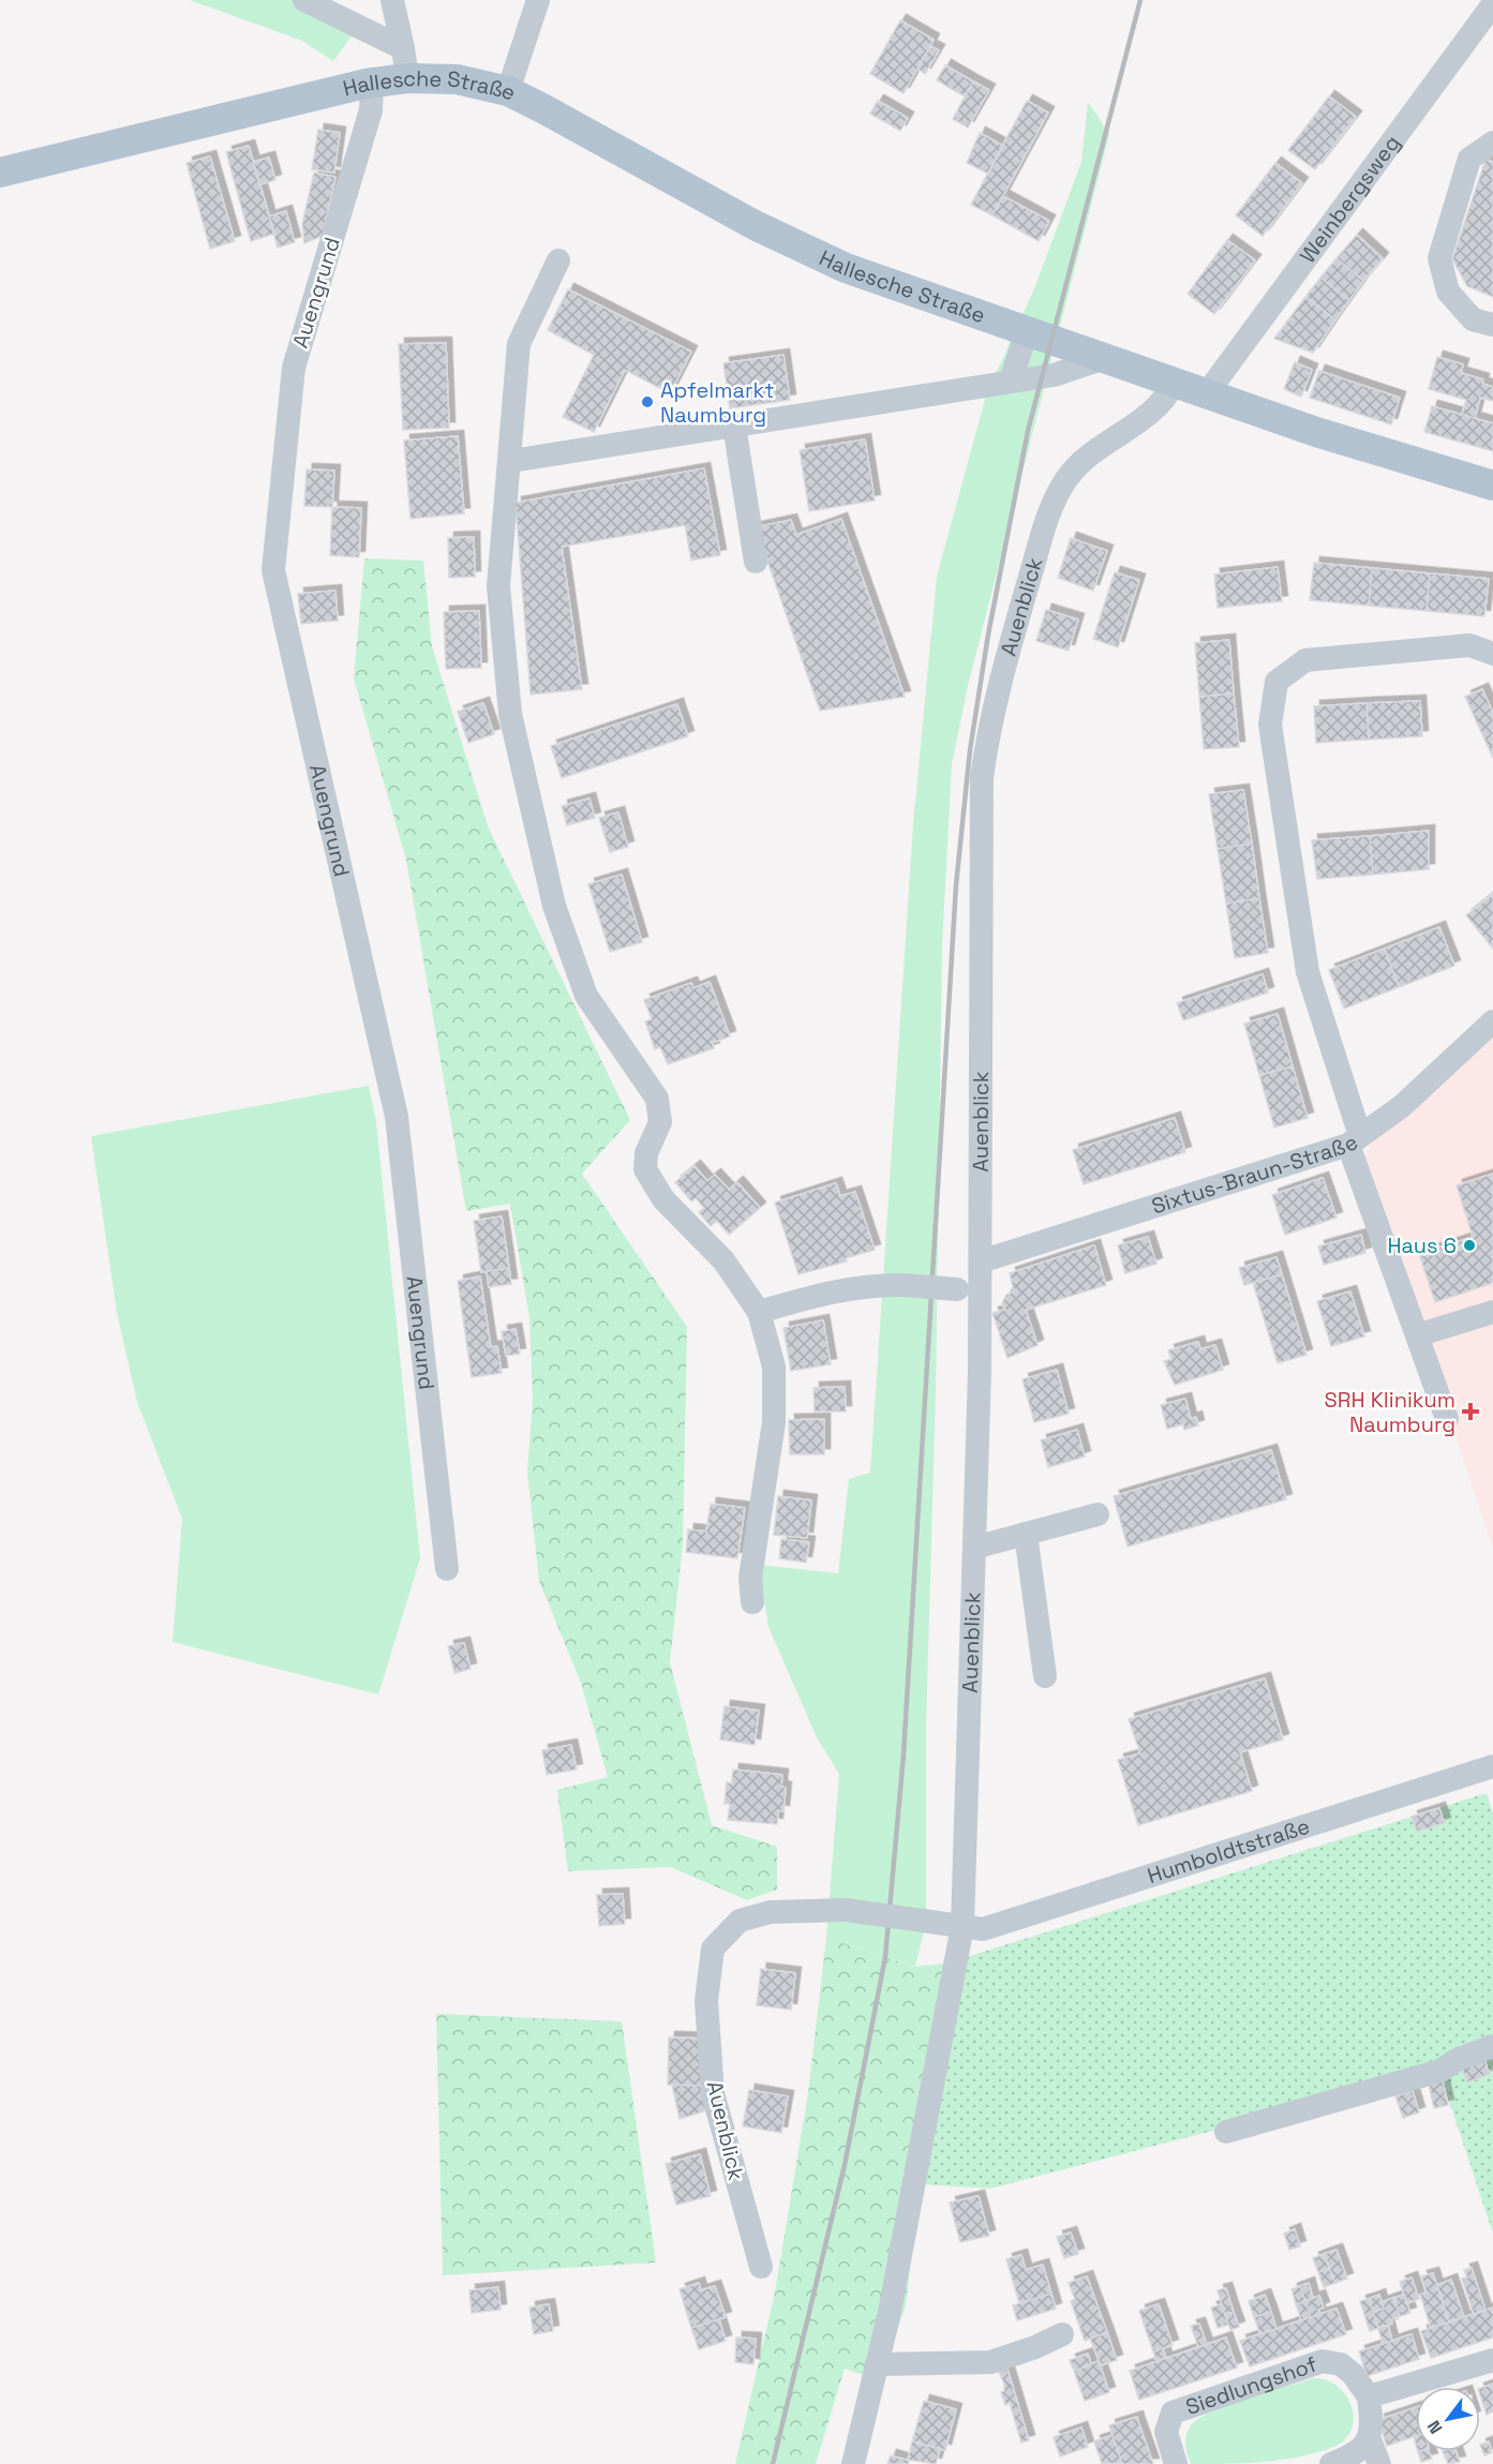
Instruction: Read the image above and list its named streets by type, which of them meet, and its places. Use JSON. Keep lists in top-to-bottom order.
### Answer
{
  "streets": {
    "main road": ["Hallesche Straße"],
    "street": [
      "Weinbergsweg",
      "Auengrund",
      "Auenblick",
      "Sixtus-Braun-Straße",
      "Humboldtstraße",
      "Siedlungshof"
    ]
  },
  "crossings": [
    ["Hallesche Straße", "Weinbergsweg"],
    ["Hallesche Straße", "Auengrund"],
    ["Hallesche Straße", "Auenblick"],
    ["Auenblick", "Sixtus-Braun-Straße"],
    ["Auenblick", "Humboldtstraße"]
  ],
  "places": {
    "other": ["Apfelmarkt Naumburg", "Haus 6"],
    "health": ["SRH Klinikum Naumburg"]
  },
  "north": "bottom left"
}
